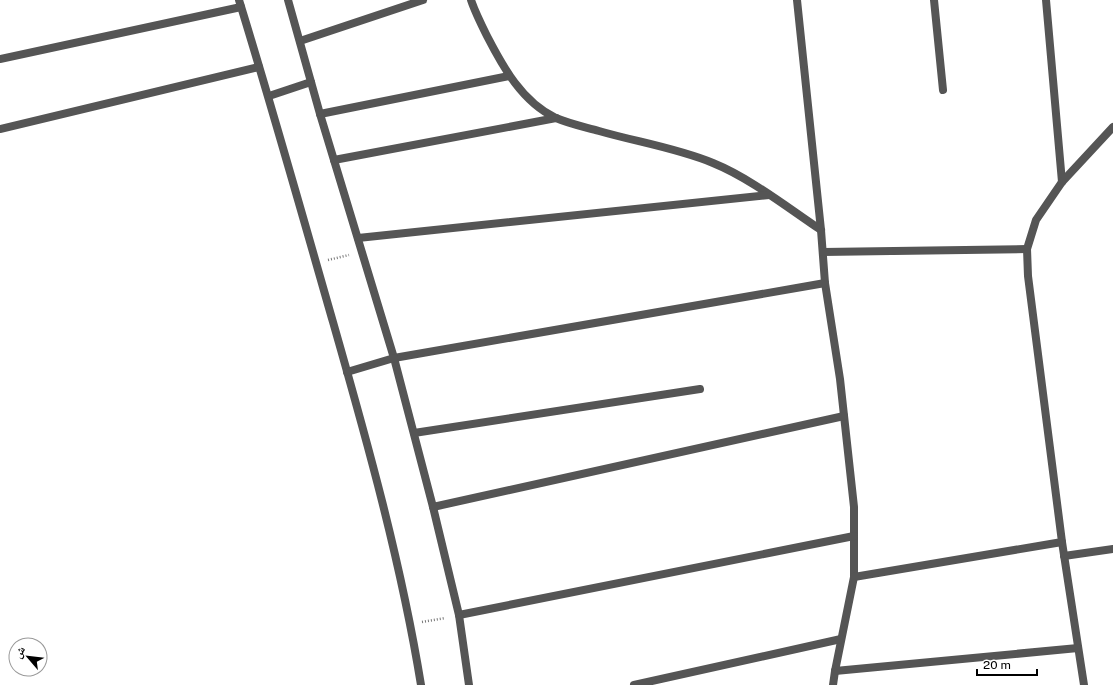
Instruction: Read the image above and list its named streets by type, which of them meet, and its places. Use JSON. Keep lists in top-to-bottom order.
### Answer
{
  "scale_bar": "20 m",
  "north": "top left"
}
